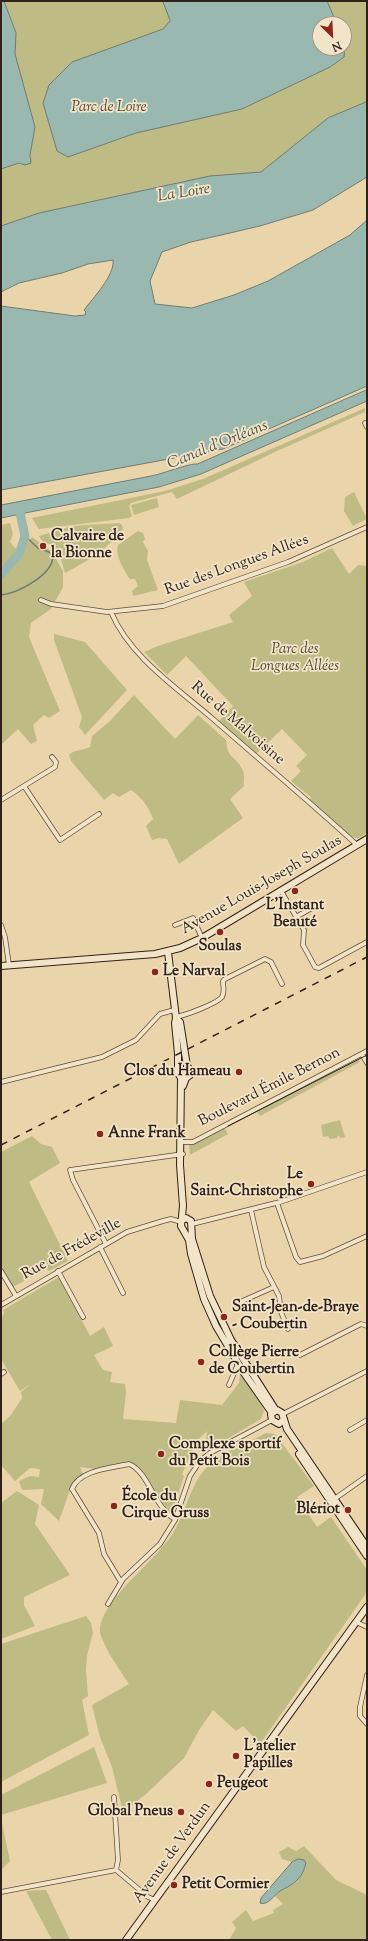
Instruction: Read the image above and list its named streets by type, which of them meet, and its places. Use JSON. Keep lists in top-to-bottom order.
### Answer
{
  "streets": {
    "street": [
      "Rue des Longues Allées",
      "Rue de Malvoisine",
      "Avenue Louis-Joseph Soulas",
      "Boulevard Émile Bernon",
      "Rue de Frédeville",
      "Avenue de Verdun"
    ]
  },
  "crossings": [
    ["Rue des Longues Allées", "Rue de Malvoisine"],
    ["Rue de Malvoisine", "Avenue Louis-Joseph Soulas"]
  ],
  "water": ["La Loire", "Canal d'Orléans"],
  "parks": ["Parc de Loire", "Parc des Longues Allées"],
  "places": [
    "Calvaire de la Bionne",
    "L'Instant Beauté",
    "Soulas",
    "Le Narval",
    "Clos du Hameau",
    "Anne Frank",
    "Le Saint-Christophe",
    "Saint-Jean-de-Braye - Coubertin",
    "Collège Pierre de Coubertin",
    "Complexe sportif du Petit Bois",
    "École du Cirque Gruss",
    "Blériot",
    "L'atelier Papilles",
    "Peugeot",
    "Global Pneus",
    "Petit Cormier"
  ],
  "north": "bottom right"
}
